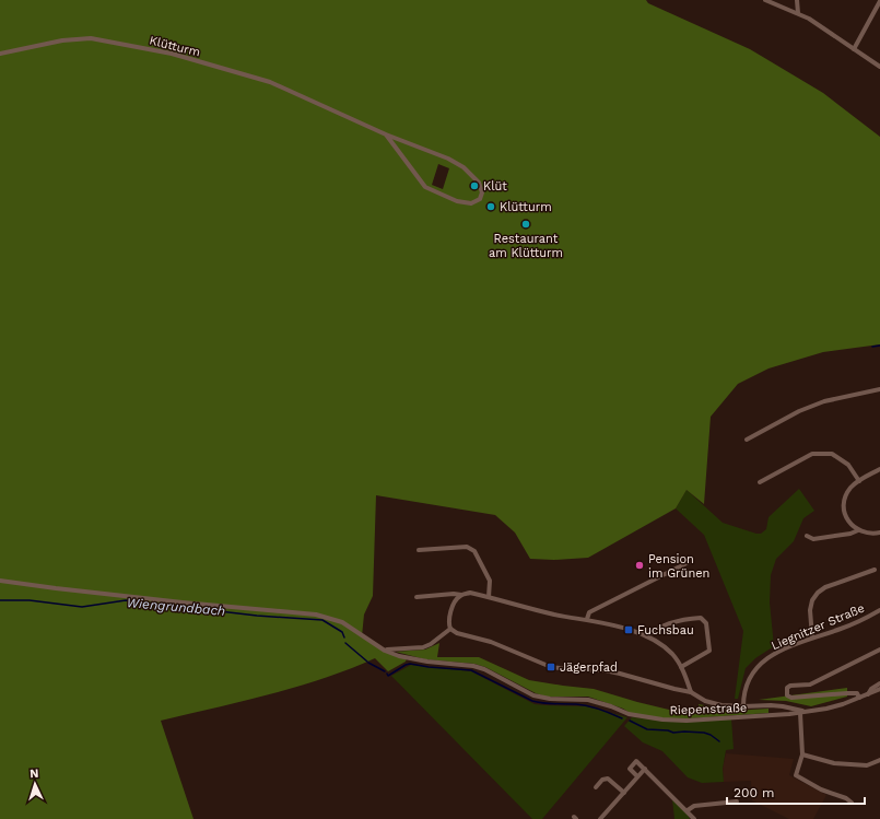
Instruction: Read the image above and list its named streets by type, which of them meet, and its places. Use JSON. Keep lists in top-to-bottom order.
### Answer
{
  "streets": {
    "street": ["Klütturm", "Liegnitzer Straße", "Riepenstraße"]
  },
  "water": ["Wiengrundbach"],
  "places": {
    "other": [
      "Klüt",
      "Klütturm",
      "Restaurant am Klütturm",
      "Pension im Grünen"
    ],
    "transit": ["Fuchsbau", "Jägerpfad"]
  },
  "scale_bar": "200 m",
  "north": "top"
}
